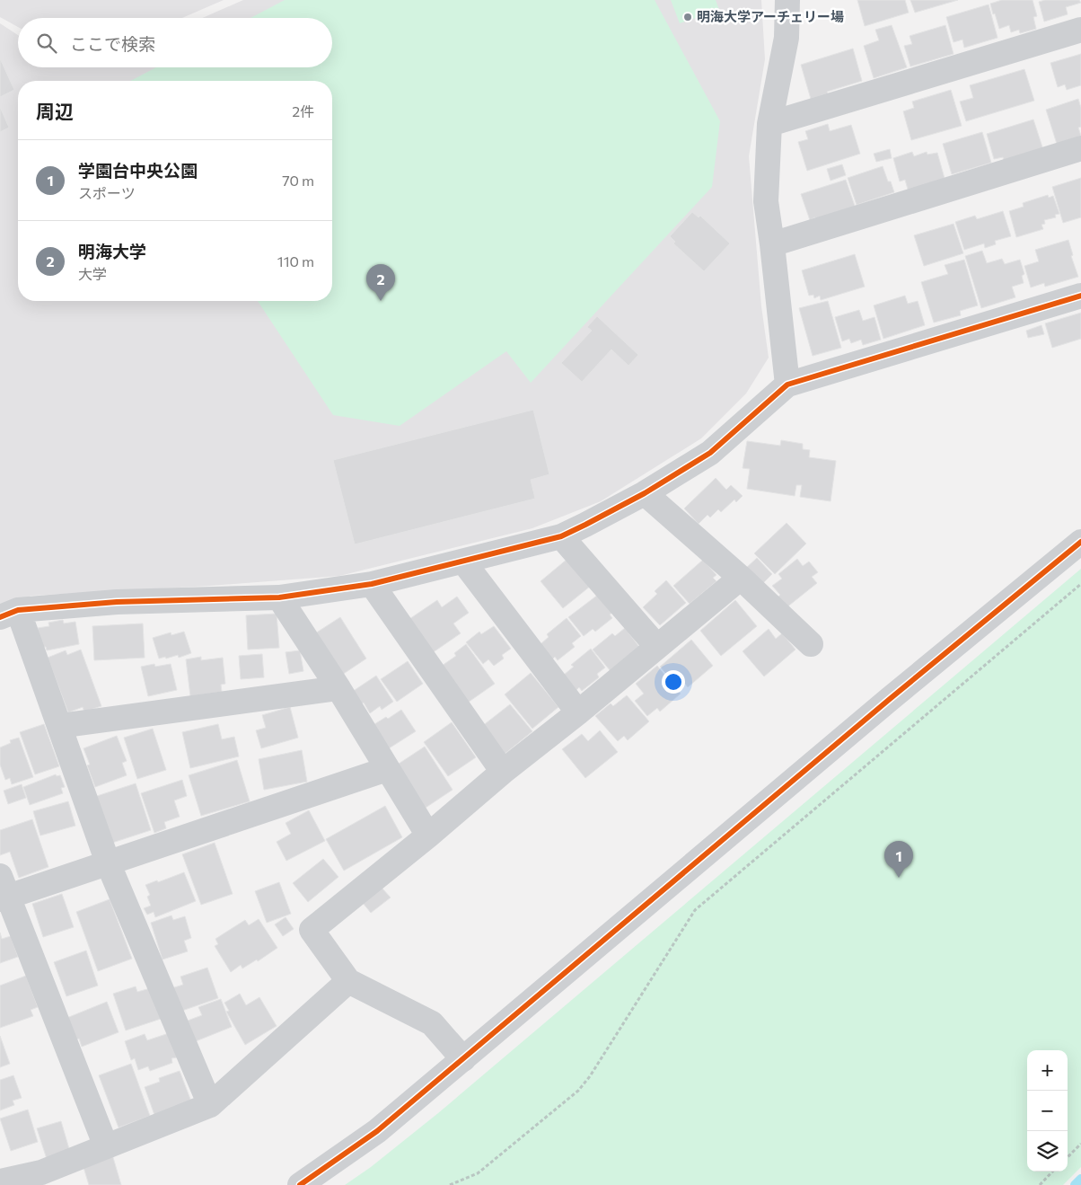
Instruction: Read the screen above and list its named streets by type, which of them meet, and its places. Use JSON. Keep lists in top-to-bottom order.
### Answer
{
  "places": ["明海大学アーチェリー場"],
  "page": {
    "search": "ここで検索",
    "heading": ["周辺", "2件"],
    "list": [
      {
        "mark": "1",
        "name": "学園台中央公園",
        "note": "スポーツ",
        "value": "70 m"
      },
      {
        "mark": "2",
        "name": "明海大学",
        "note": "大学",
        "value": "110 m"
      }
    ],
    "pins": ["2", "1"],
    "map_buttons": ["+", "−"]
  }
}
